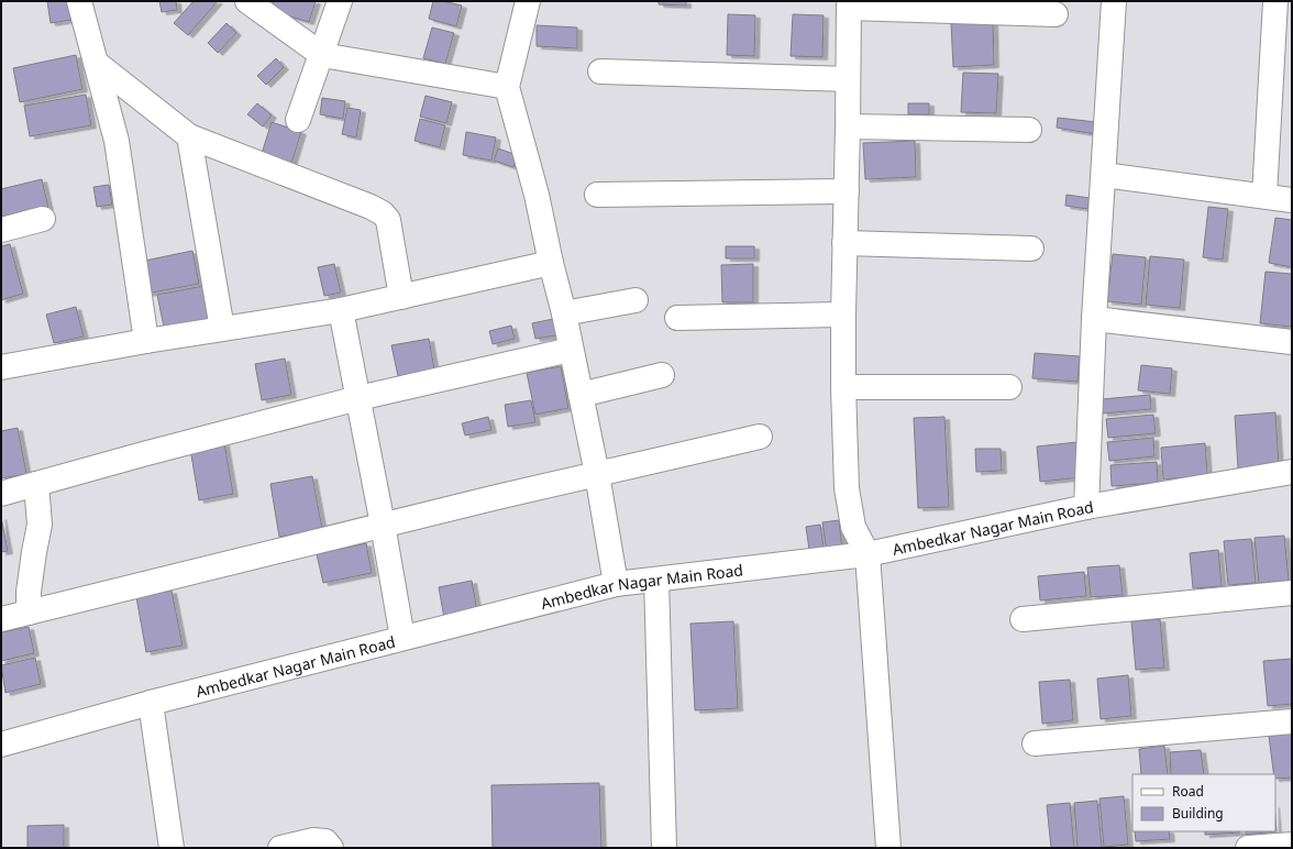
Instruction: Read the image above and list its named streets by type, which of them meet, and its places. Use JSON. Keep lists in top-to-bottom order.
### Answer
{
  "streets": {
    "street": ["Ambedkar Nagar Main Road"]
  },
  "legend": ["Road", "Building"]
}
